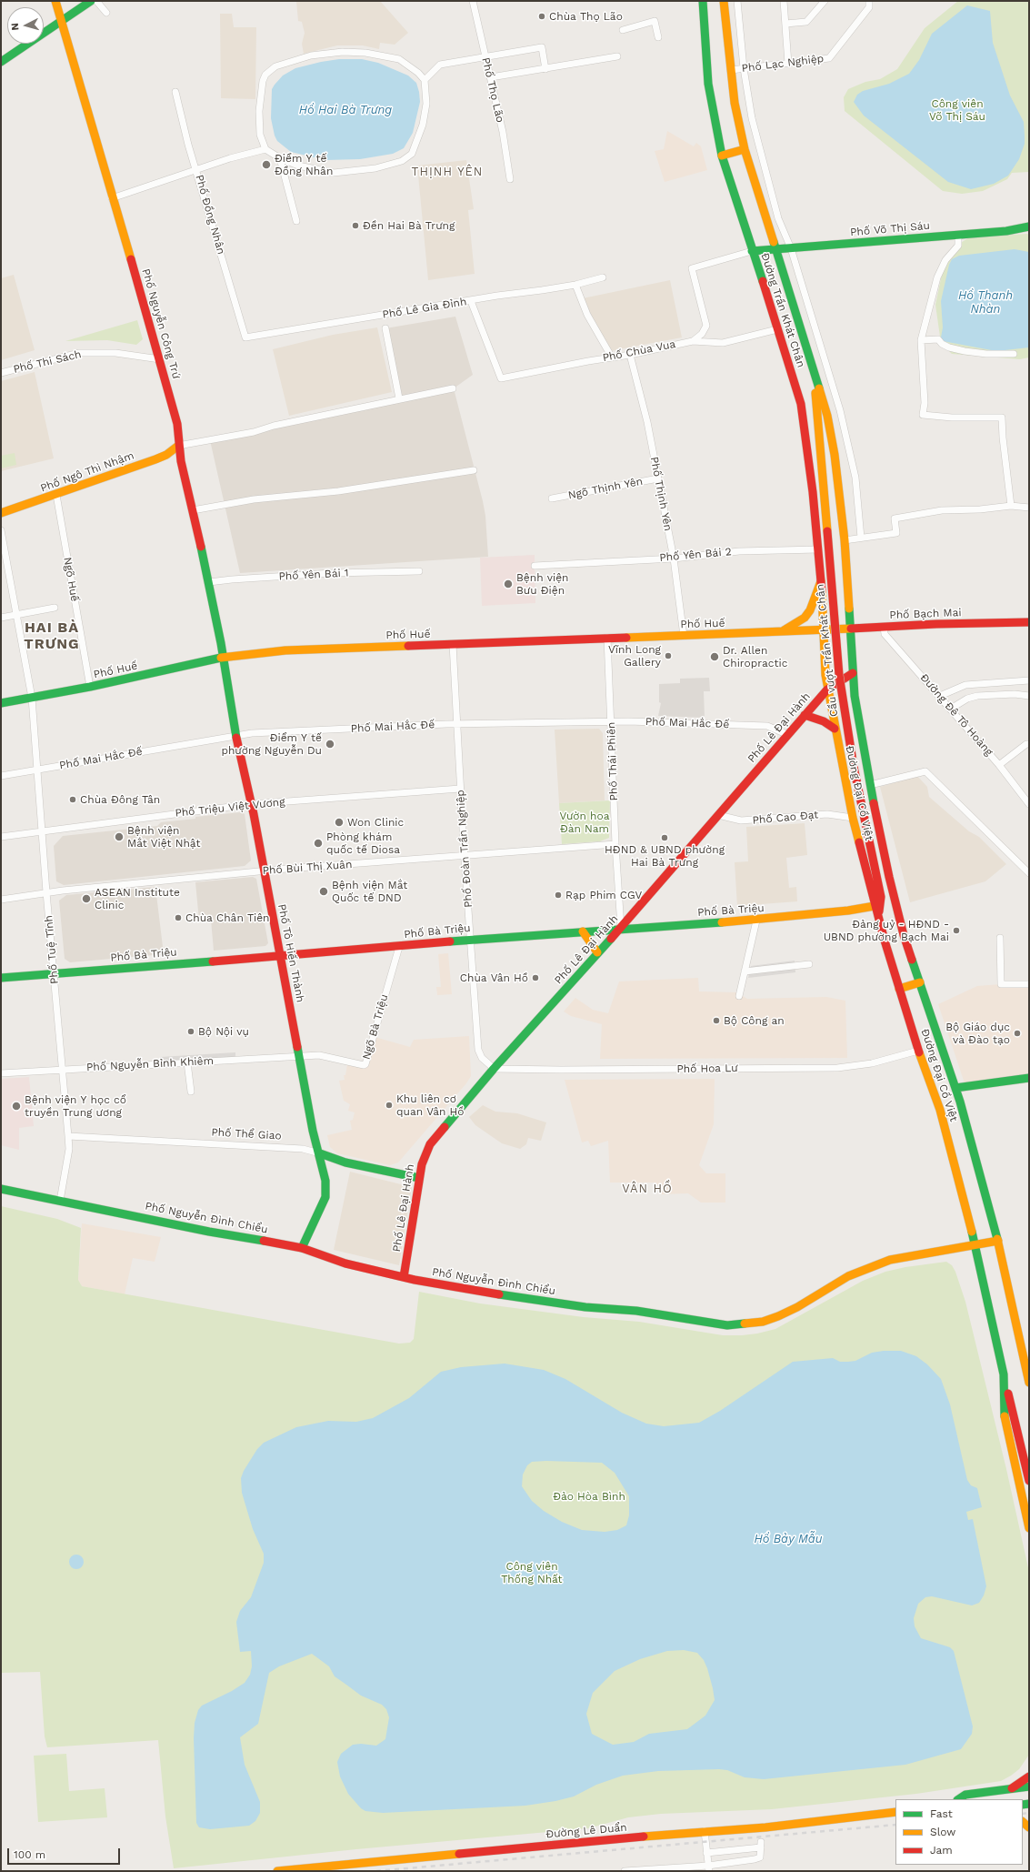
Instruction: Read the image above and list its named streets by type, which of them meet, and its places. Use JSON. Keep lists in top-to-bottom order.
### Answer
{
  "streets": {
    "main road": [
      "Phố Võ Thị Sáu",
      "Đường Trần Khát Chân",
      "Phố Nguyễn Công Trứ",
      "Phố Ngô Thì Nhậm",
      "Phố Bạch Mai",
      "Phố Huế",
      "Cầu vượt Trần Khát Chân",
      "Phố Lê Đại Hành",
      "Đường Đại Cồ Việt",
      "Phố Bà Triệu",
      "Phố Tô Hiến Thành",
      "Phố Thể Giao",
      "Phố Nguyễn Đình Chiểu",
      "Đường Lê Duẩn"
    ],
    "street": [
      "Phố Lạc Nghiệp",
      "Phố Thọ Lão",
      "Phố Đồng Nhân",
      "Phố Lê Gia Đỉnh",
      "Phố Chùa Vua",
      "Phố Thi Sách",
      "Ngõ Thịnh Yên",
      "Phố Thịnh Yên",
      "Phố Yên Bái 2",
      "Phố Yên Bái 1",
      "Ngõ Huế",
      "Đường Đê Tô Hoàng",
      "Phố Mai Hắc Đế",
      "Phố Thái Phiên",
      "Phố Triệu Việt Vương",
      "Phố Cao Đạt",
      "Phố Đoàn Trần Nghiệp",
      "Phố Bùi Thị Xuân",
      "Phố Tuệ Tĩnh",
      "Ngõ Bà Triệu",
      "Phố Nguyễn Bỉnh Khiêm",
      "Phố Hoa Lư"
    ]
  },
  "crossings": [
    ["Phố Lạc Nghiệp", "Đường Trần Khát Chân"],
    ["Phố Đồng Nhân", "Phố Lê Gia Đỉnh"],
    ["Phố Võ Thị Sáu", "Đường Trần Khát Chân"],
    ["Phố Lê Gia Đỉnh", "Phố Chùa Vua"],
    ["Đường Trần Khát Chân", "Phố Chùa Vua"],
    ["Đường Trần Khát Chân", "Phố Yên Bái 2"],
    ["Đường Trần Khát Chân", "Phố Bạch Mai"],
    ["Đường Trần Khát Chân", "Phố Huế"],
    ["Đường Trần Khát Chân", "Cầu vượt Trần Khát Chân"],
    ["Đường Trần Khát Chân", "Đường Đại Cồ Việt"],
    ["Phố Nguyễn Công Trứ", "Phố Thi Sách"],
    ["Phố Nguyễn Công Trứ", "Phố Ngô Thì Nhậm"],
    ["Phố Nguyễn Công Trứ", "Phố Yên Bái 1"],
    ["Phố Nguyễn Công Trứ", "Phố Huế"],
    ["Phố Nguyễn Công Trứ", "Phố Tô Hiến Thành"],
    ["Phố Chùa Vua", "Phố Thịnh Yên"],
    ["Phố Ngô Thì Nhậm", "Ngõ Huế"],
    ["Ngõ Thịnh Yên", "Phố Thịnh Yên"],
    ["Phố Thịnh Yên", "Phố Yên Bái 2"],
    ["Phố Thịnh Yên", "Phố Huế"],
    ["Ngõ Huế", "Phố Huế"],
    ["Phố Bạch Mai", "Phố Huế"],
    ["Phố Bạch Mai", "Đường Đê Tô Hoàng"],
    ["Phố Bạch Mai", "Đường Đại Cồ Việt"],
    ["Phố Huế", "Phố Thái Phiên"],
    ["Phố Huế", "Đường Đại Cồ Việt"],
    ["Phố Huế", "Phố Đoàn Trần Nghiệp"],
    ["Phố Huế", "Phố Tuệ Tĩnh"],
    ["Phố Huế", "Phố Tô Hiến Thành"],
    ["Cầu vượt Trần Khát Chân", "Đường Đại Cồ Việt"],
    ["Phố Mai Hắc Đế", "Phố Lê Đại Hành"],
    ["Phố Mai Hắc Đế", "Phố Thái Phiên"],
    ["Phố Mai Hắc Đế", "Phố Đoàn Trần Nghiệp"],
    ["Phố Mai Hắc Đế", "Phố Tuệ Tĩnh"],
    ["Phố Mai Hắc Đế", "Phố Tô Hiến Thành"],
    ["Phố Lê Đại Hành", "Phố Thái Phiên"],
    ["Phố Lê Đại Hành", "Đường Đại Cồ Việt"],
    ["Phố Lê Đại Hành", "Phố Cao Đạt"],
    ["Phố Lê Đại Hành", "Phố Đoàn Trần Nghiệp"],
    ["Phố Lê Đại Hành", "Phố Bà Triệu"],
    ["Phố Lê Đại Hành", "Phố Hoa Lư"],
    ["Phố Lê Đại Hành", "Phố Thể Giao"],
    ["Phố Lê Đại Hành", "Phố Nguyễn Đình Chiểu"],
    ["Phố Thái Phiên", "Phố Bùi Thị Xuân"],
    ["Phố Thái Phiên", "Phố Bà Triệu"],
    ["Đường Đại Cồ Việt", "Phố Cao Đạt"],
    ["Đường Đại Cồ Việt", "Phố Bà Triệu"],
    ["Đường Đại Cồ Việt", "Phố Hoa Lư"],
    ["Đường Đại Cồ Việt", "Phố Nguyễn Đình Chiểu"],
    ["Phố Triệu Việt Vương", "Phố Đoàn Trần Nghiệp"],
    ["Phố Triệu Việt Vương", "Phố Tuệ Tĩnh"],
    ["Phố Triệu Việt Vương", "Phố Tô Hiến Thành"],
    ["Phố Đoàn Trần Nghiệp", "Phố Bùi Thị Xuân"],
    ["Phố Đoàn Trần Nghiệp", "Phố Bà Triệu"],
    ["Phố Đoàn Trần Nghiệp", "Phố Hoa Lư"],
    ["Phố Bùi Thị Xuân", "Phố Tuệ Tĩnh"],
    ["Phố Bùi Thị Xuân", "Phố Tô Hiến Thành"],
    ["Phố Bà Triệu", "Phố Tuệ Tĩnh"],
    ["Phố Bà Triệu", "Phố Tô Hiến Thành"],
    ["Phố Bà Triệu", "Ngõ Bà Triệu"],
    ["Phố Tuệ Tĩnh", "Phố Nguyễn Bỉnh Khiêm"],
    ["Phố Tuệ Tĩnh", "Phố Thể Giao"],
    ["Phố Tuệ Tĩnh", "Phố Nguyễn Đình Chiểu"],
    ["Phố Tô Hiến Thành", "Ngõ Bà Triệu"],
    ["Phố Tô Hiến Thành", "Phố Nguyễn Bỉnh Khiêm"],
    ["Phố Tô Hiến Thành", "Phố Thể Giao"],
    ["Phố Tô Hiến Thành", "Phố Nguyễn Đình Chiểu"],
    ["Ngõ Bà Triệu", "Phố Nguyễn Bỉnh Khiêm"]
  ],
  "districts": ["THỊNH YÊN", "HAI BÀ TRƯNG", "VÂN HỒ"],
  "water": ["Hồ Hai Bà Trưng", "Hồ Thanh Nhàn", "Hồ Bảy Mẫu"],
  "parks": [
    "Công viên Võ Thị Sáu",
    "Vườn hoa Đàn Nam",
    "Đảo Hòa Bình",
    "Công viên Thống Nhất"
  ],
  "places": [
    "Chùa Thọ Lão",
    "Điểm Y tế Đồng Nhân",
    "Đền Hai Bà Trưng",
    "Bệnh viện Bưu Điện",
    "Vĩnh Long Gallery",
    "Dr. Allen Chiropractic",
    "Điểm Y tế phường Nguyễn Du",
    "Chùa Đông Tân",
    "Won Clinic",
    "Bệnh viện Mắt Việt Nhật",
    "HĐND & UBND phường Hai Bà Trưng",
    "Phòng khám quốc tế Diosa",
    "Bệnh viện Mắt Quốc tế DND",
    "Rạp Phim CGV",
    "ASEAN Institute Clinic",
    "Chùa Chân Tiên",
    "Đảng uỷ - HĐND - UBND phường Bạch Mai",
    "Chùa Vân Hồ",
    "Bộ Công an",
    "Bộ Nội vụ",
    "Bộ Giáo dục và Đào tạo",
    "Khu liên cơ quan Vân Hồ",
    "Bệnh viện Y học cổ truyền Trung ương"
  ],
  "legend": ["Fast", "Slow", "Jam"],
  "scale_bar": "100 m",
  "north": "left"
}
